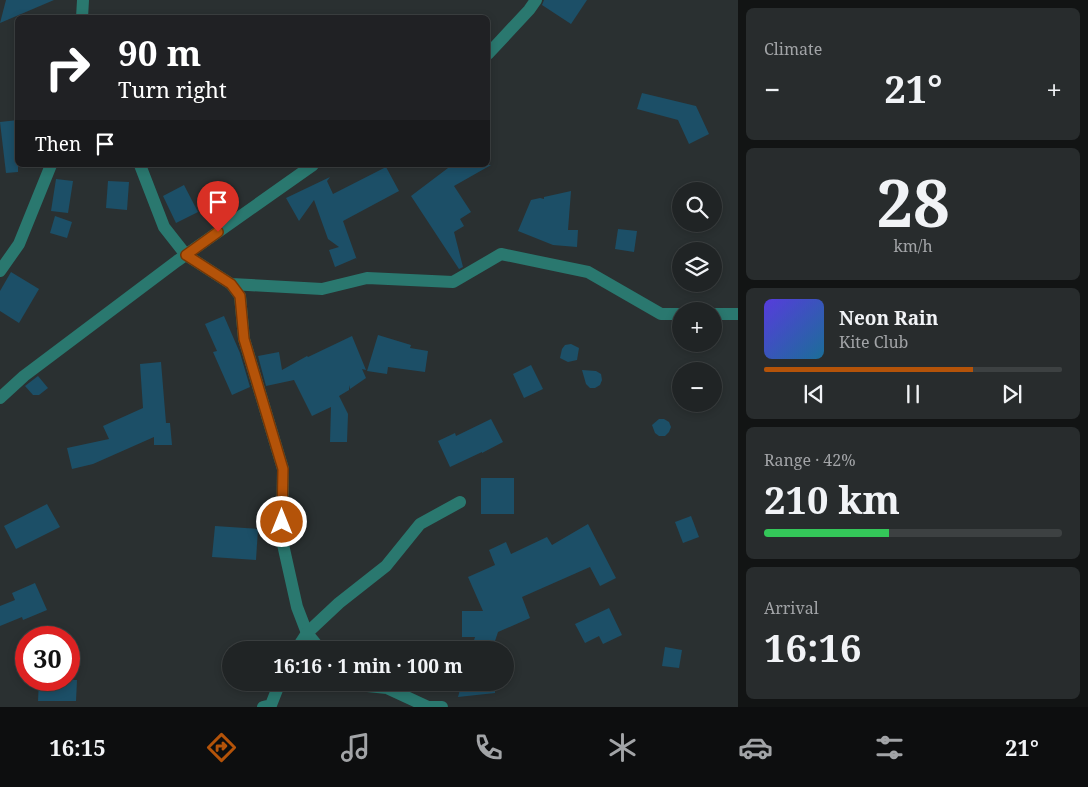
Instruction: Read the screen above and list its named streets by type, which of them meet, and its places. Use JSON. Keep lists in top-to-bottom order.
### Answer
{
  "page": {
    "tile": [
      "Climate",
      ["28", "km/h"],
      ["Range · 42%", "210 km"],
      ["Arrival", "16:16"]
    ],
    "turn": ["90 m", "Turn right"],
    "heat": ["−", "21°", "+"],
    "then": "Then",
    "map_buttons": ["+", "−"],
    "song": ["Neon Rain", "Kite Club"],
    "limit": "30",
    "trip": "16:16 · 1 min · 100 m",
    "tabs": ["16:15", "21°"]
  }
}
